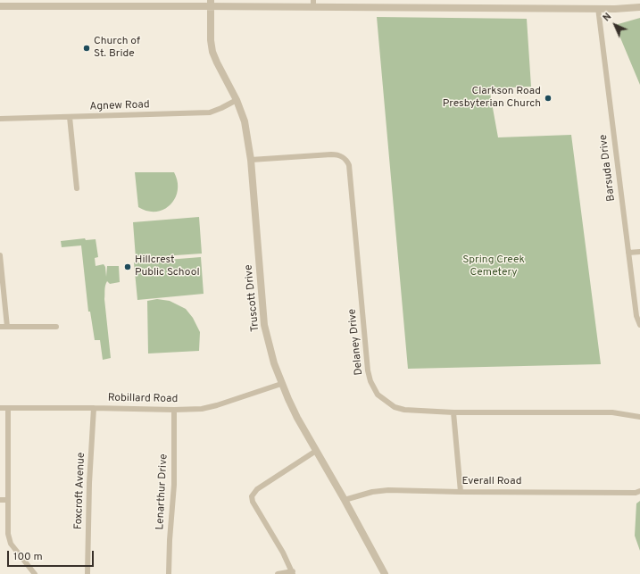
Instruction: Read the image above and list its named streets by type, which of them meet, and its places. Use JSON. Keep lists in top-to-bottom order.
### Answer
{
  "streets": {
    "street": [
      "Agnew Road",
      "Barsuda Drive",
      "Truscott Drive",
      "Delaney Drive",
      "Robillard Road",
      "Everall Road",
      "Foxcroft Avenue",
      "Lenarthur Drive"
    ]
  },
  "crossings": [
    ["Agnew Road", "Truscott Drive"],
    ["Truscott Drive", "Delaney Drive"],
    ["Truscott Drive", "Robillard Road"],
    ["Truscott Drive", "Everall Road"],
    ["Robillard Road", "Foxcroft Avenue"],
    ["Robillard Road", "Lenarthur Drive"]
  ],
  "parks": ["Spring Creek Cemetery"],
  "places": ["Church of St. Bride", "Clarkson Road Presbyterian Church", "Hillcrest Public School"],
  "scale_bar": "100 m",
  "north": "top left"
}
